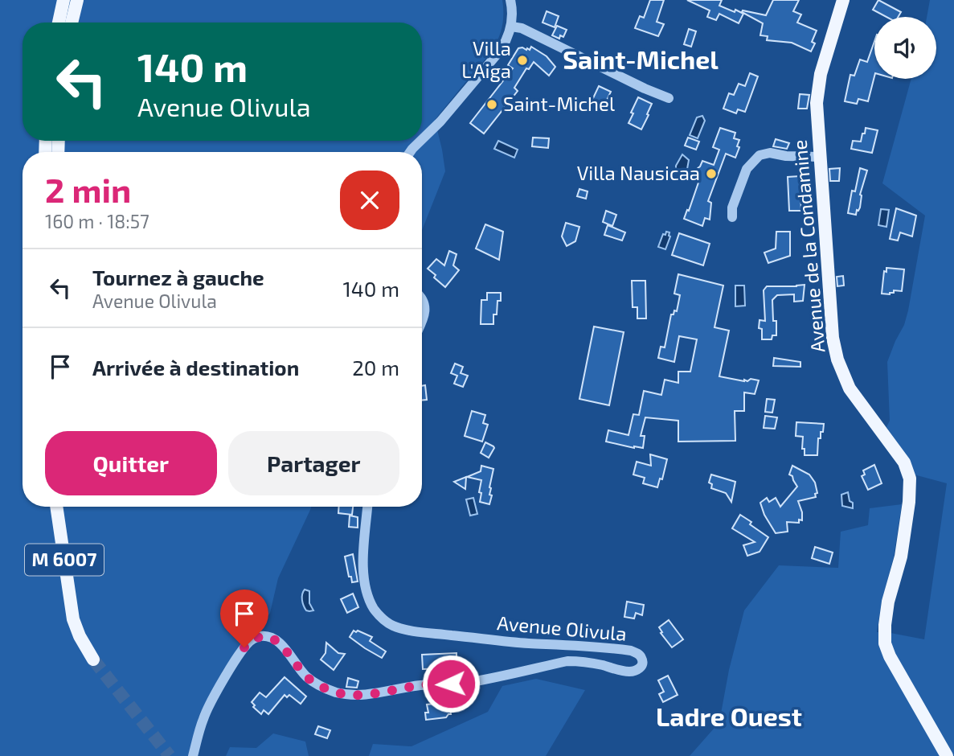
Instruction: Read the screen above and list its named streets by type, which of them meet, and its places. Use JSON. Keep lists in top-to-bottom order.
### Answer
{
  "streets": {
    "main road": ["Avenue de la Condamine", "M 6007"],
    "street": ["Avenue Olivula"]
  },
  "districts": ["Saint-Michel", "Ladre Ouest"],
  "places": ["Villa L'Aiga", "Saint-Michel", "Villa Nausicaa"],
  "page": {
    "turn": ["140 m", "Avenue Olivula"],
    "heading": ["2 min", "160 m · 18:57"],
    "list": [
      {
        "name": "Tournez à gauche",
        "note": "Avenue Olivula",
        "value": "140 m"
      },
      {
        "name": "Arrivée à destination",
        "value": "20 m"
      }
    ],
    "buttons": ["Quitter", "Partager"]
  }
}
